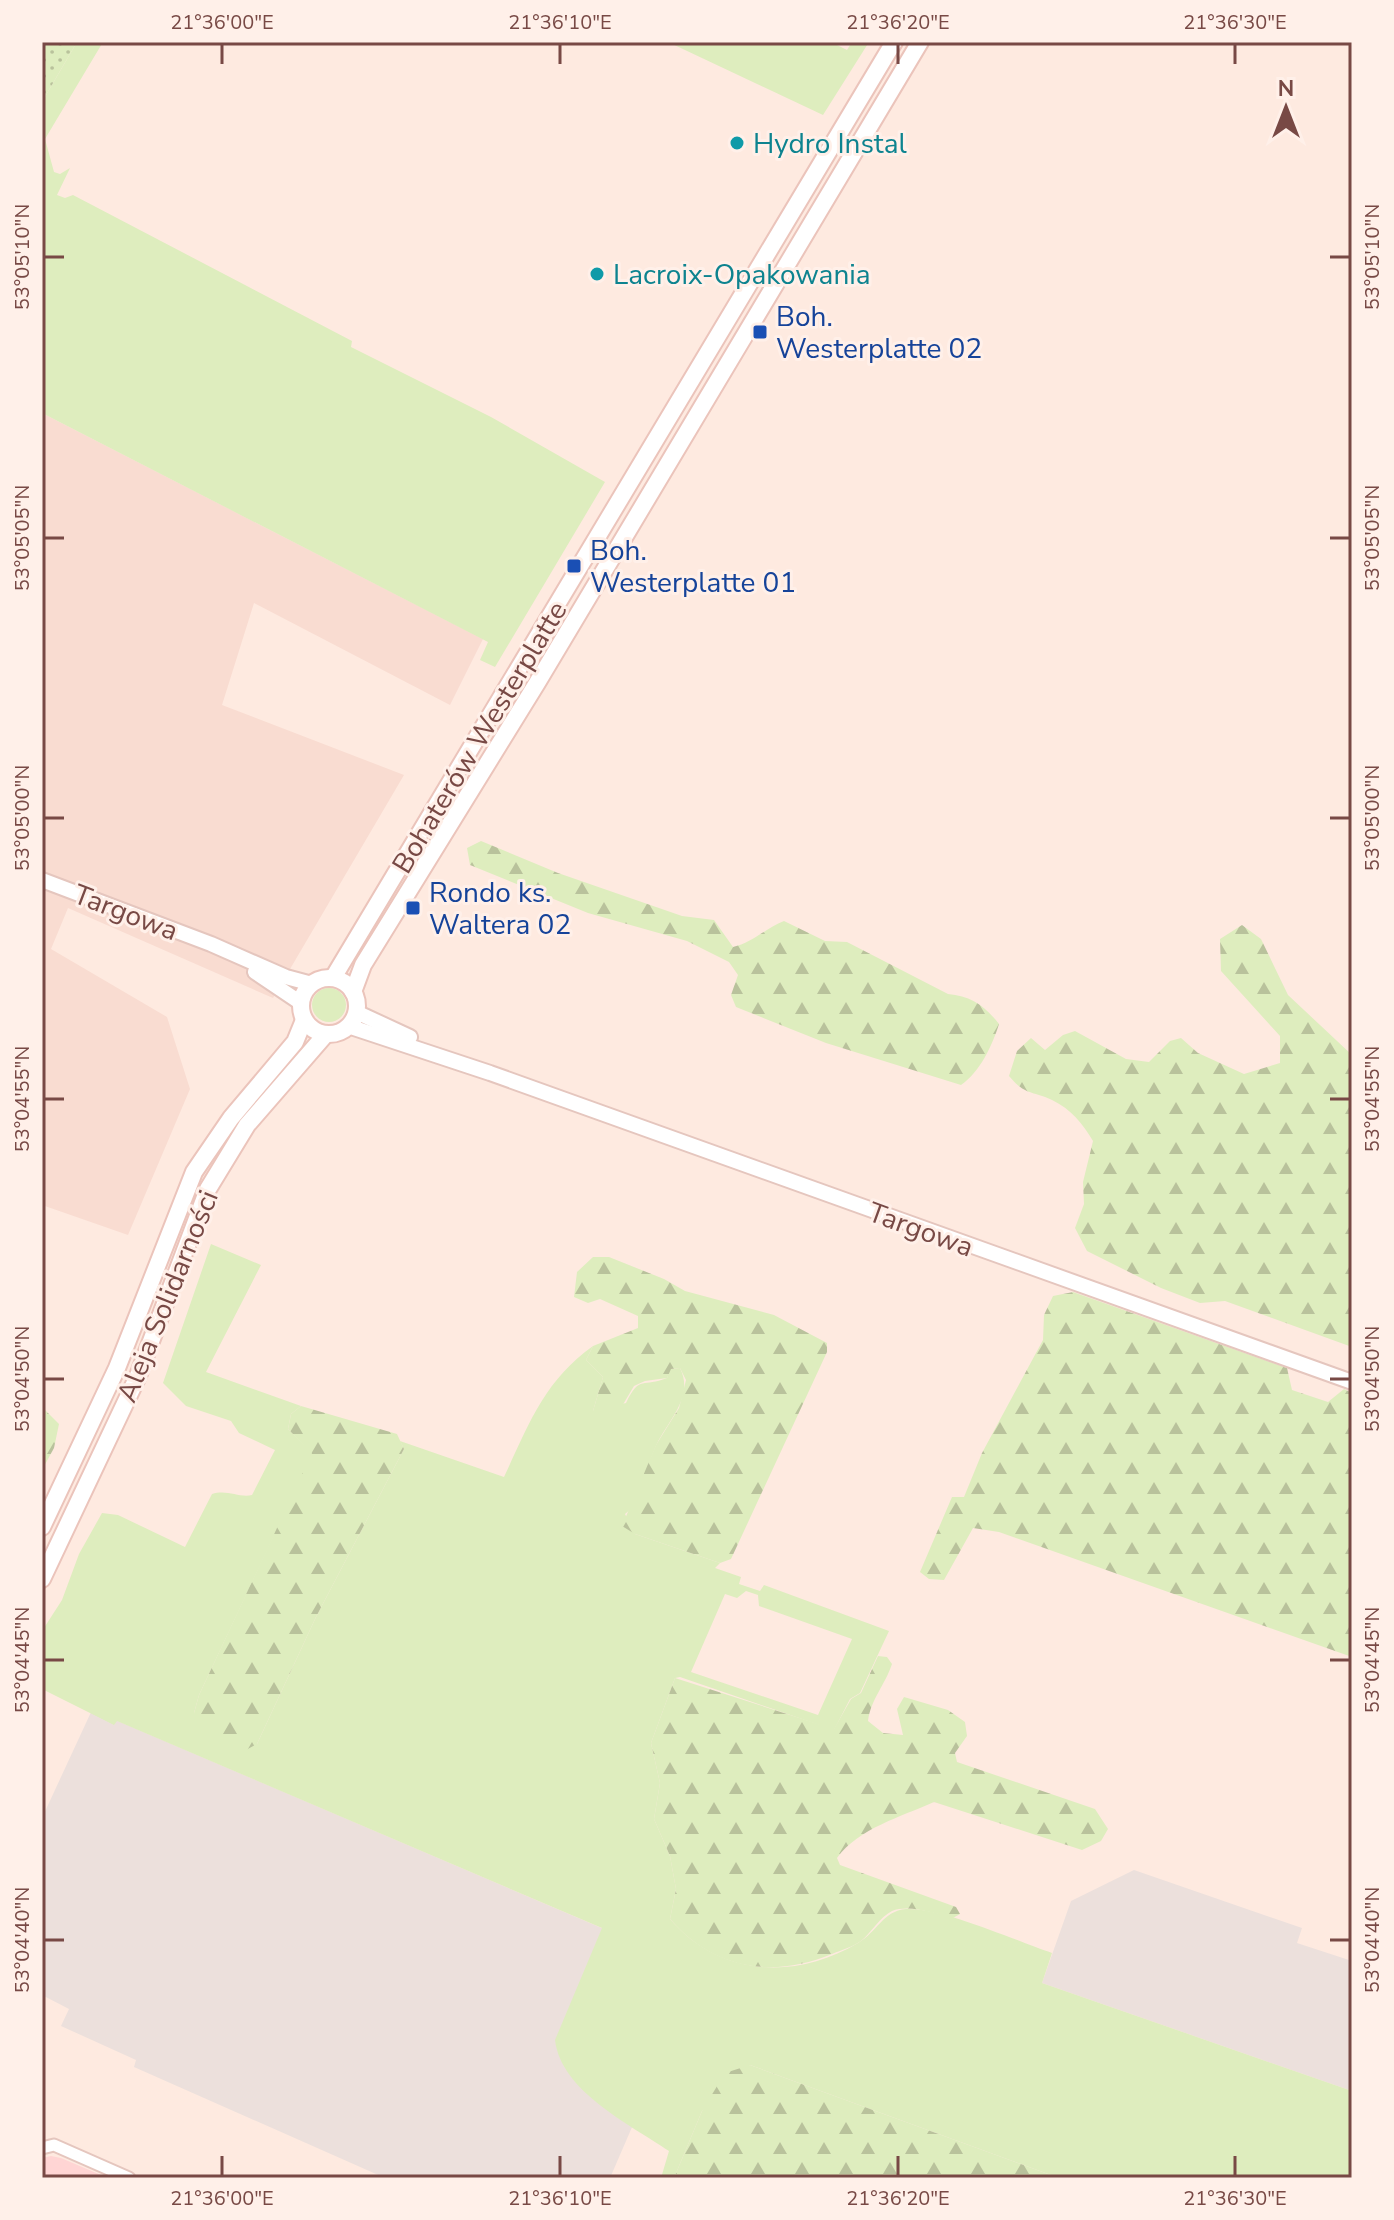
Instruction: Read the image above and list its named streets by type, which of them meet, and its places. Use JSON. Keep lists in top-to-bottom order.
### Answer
{
  "streets": {
    "main road": ["Bohaterów Westerplatte", "Aleja Solidarności"],
    "street": ["Targowa"]
  },
  "crossings": [
    ["Bohaterów Westerplatte", "Targowa"],
    ["Bohaterów Westerplatte", "Aleja Solidarności"],
    ["Targowa", "Aleja Solidarności"]
  ],
  "places": {
    "other": ["Hydro Instal", "Lacroix-Opakowania"],
    "transit": ["Boh. Westerplatte 02", "Boh. Westerplatte 01", "Rondo ks. Waltera 02"]
  },
  "north": "top",
  "coordinates": [
    "21°36'00\"E",
    "21°36'10\"E",
    "21°36'20\"E",
    "21°36'30\"E",
    "53°05'10\"N",
    "53°05'05\"N",
    "53°05'00\"N",
    "53°04'55\"N",
    "53°04'50\"N",
    "53°04'45\"N",
    "53°04'40\"N"
  ]
}
